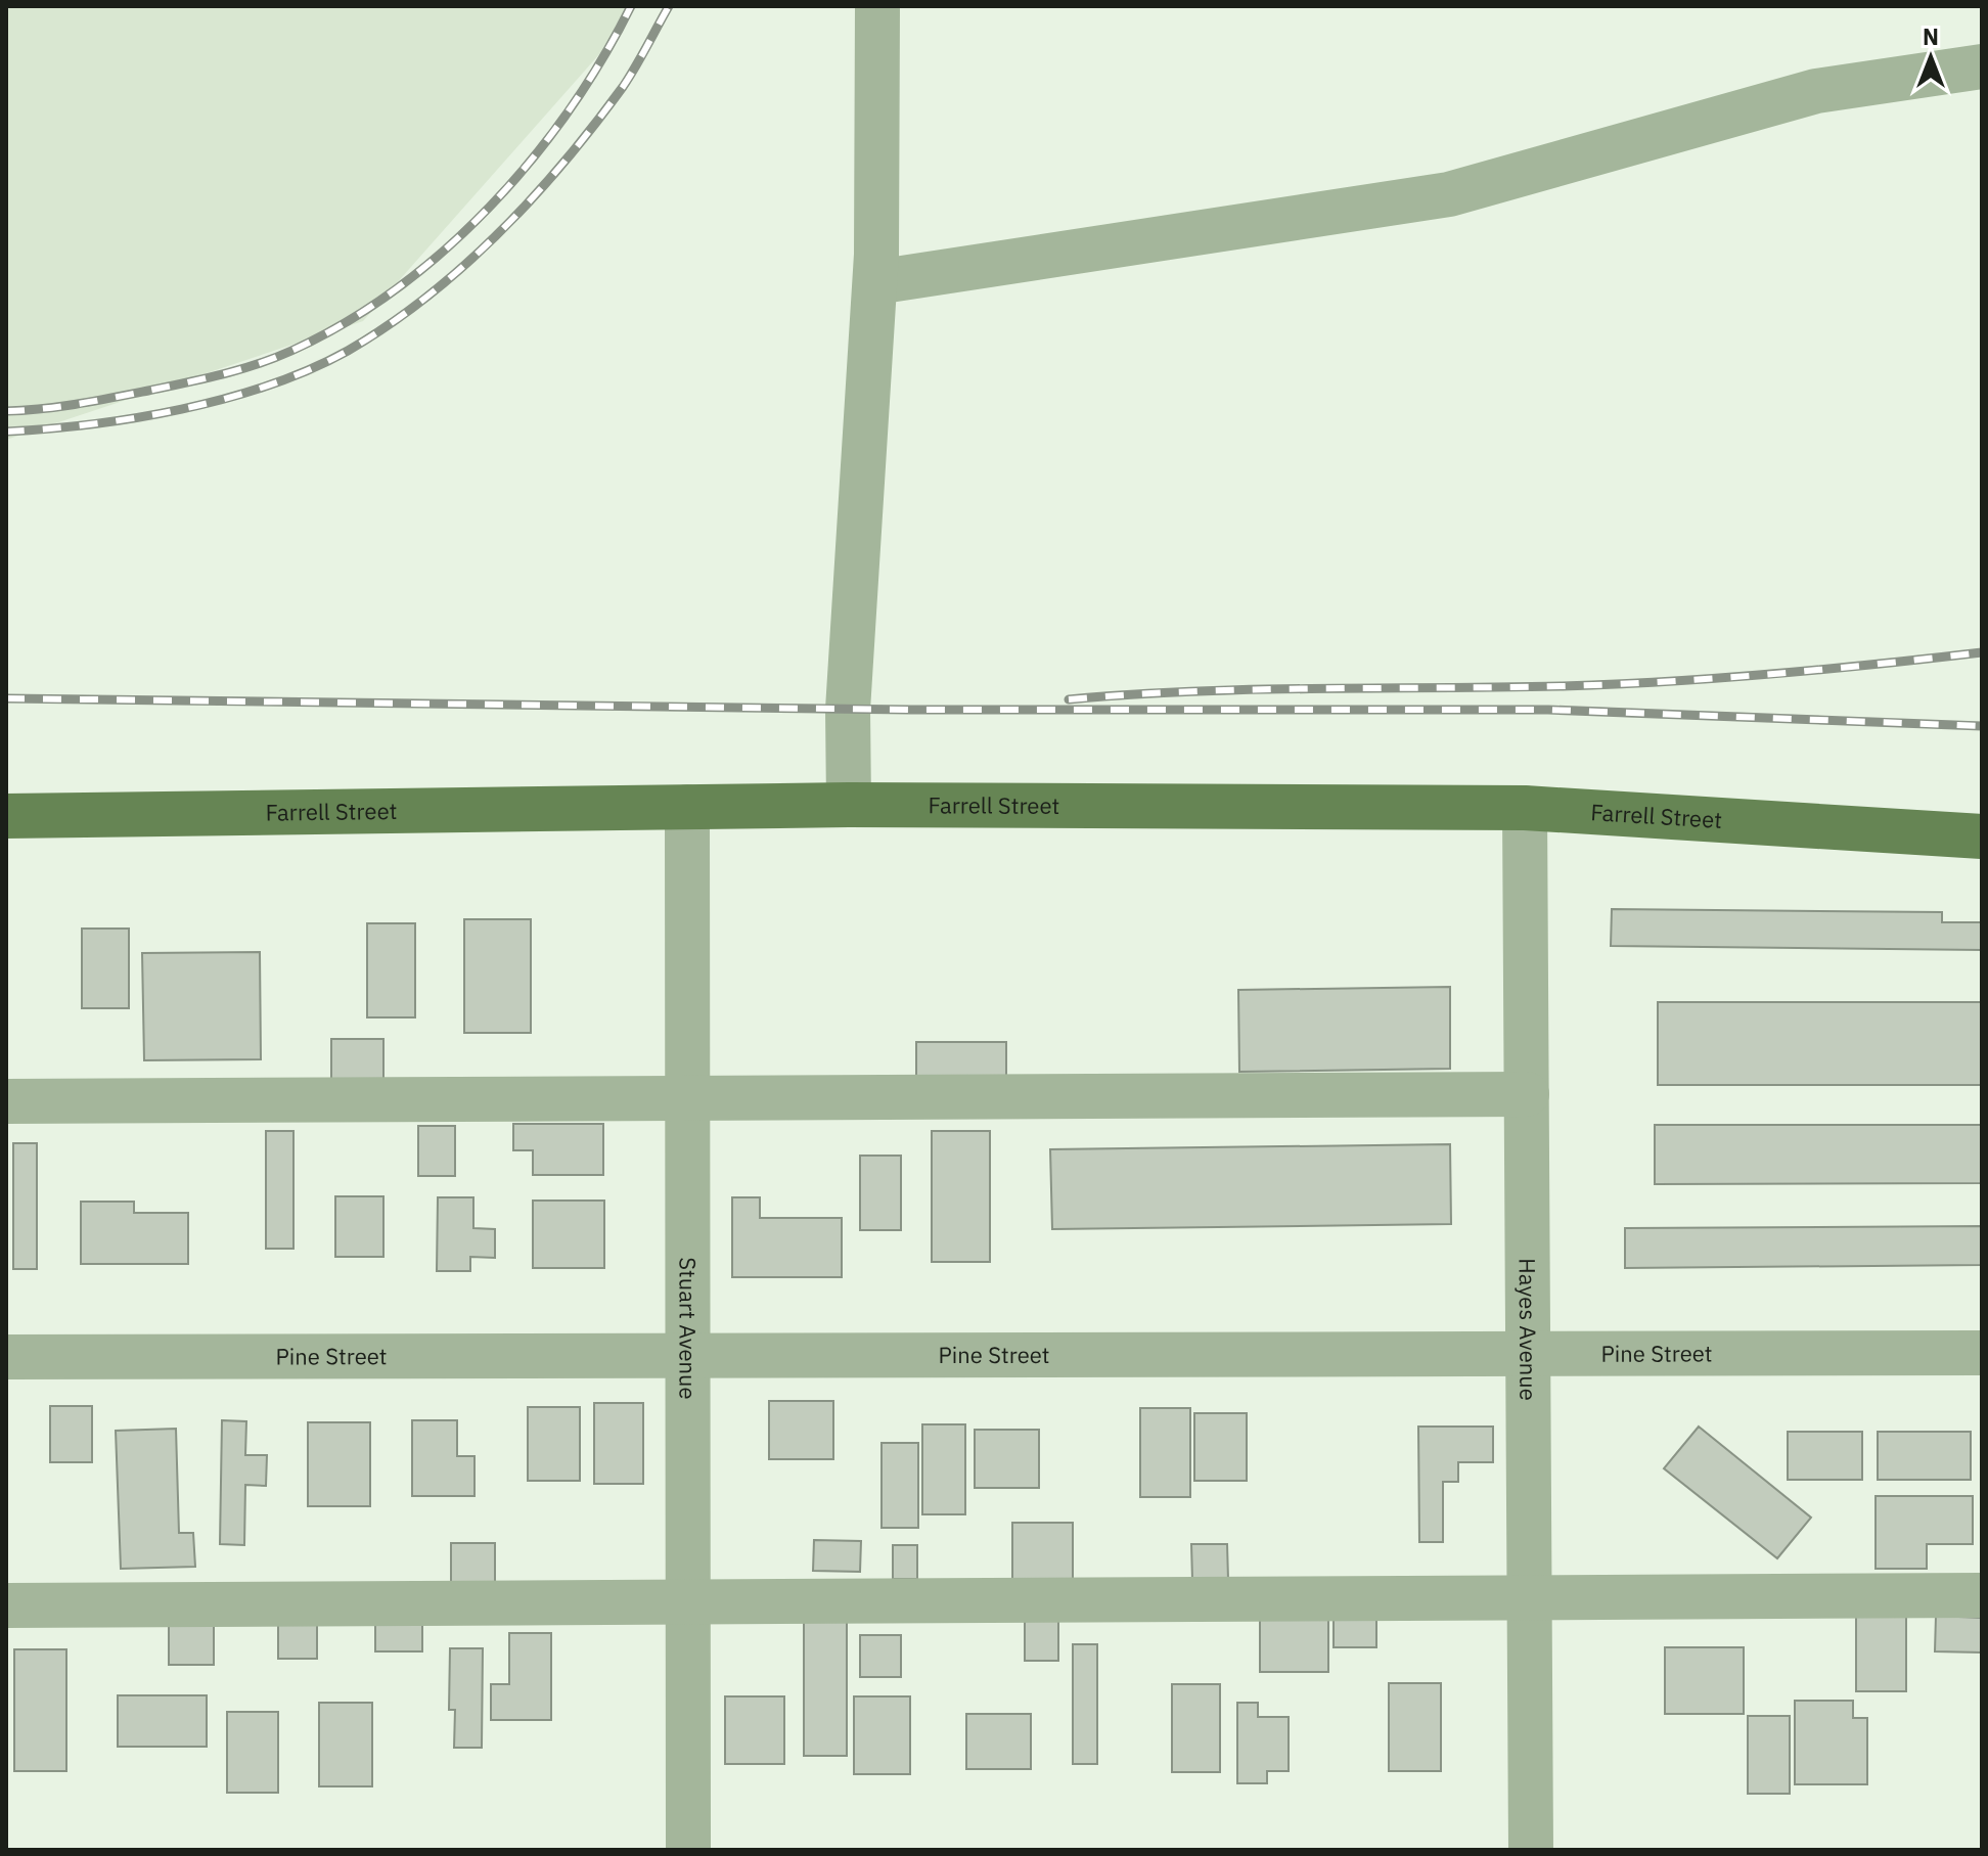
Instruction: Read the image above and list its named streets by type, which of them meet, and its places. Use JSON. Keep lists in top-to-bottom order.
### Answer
{
  "streets": {
    "main road": ["Farrell Street"],
    "street": ["Stuart Avenue", "Hayes Avenue", "Pine Street"]
  },
  "crossings": [
    ["Farrell Street", "Stuart Avenue"],
    ["Farrell Street", "Hayes Avenue"],
    ["Stuart Avenue", "Pine Street"],
    ["Hayes Avenue", "Pine Street"]
  ],
  "north": "top"
}
